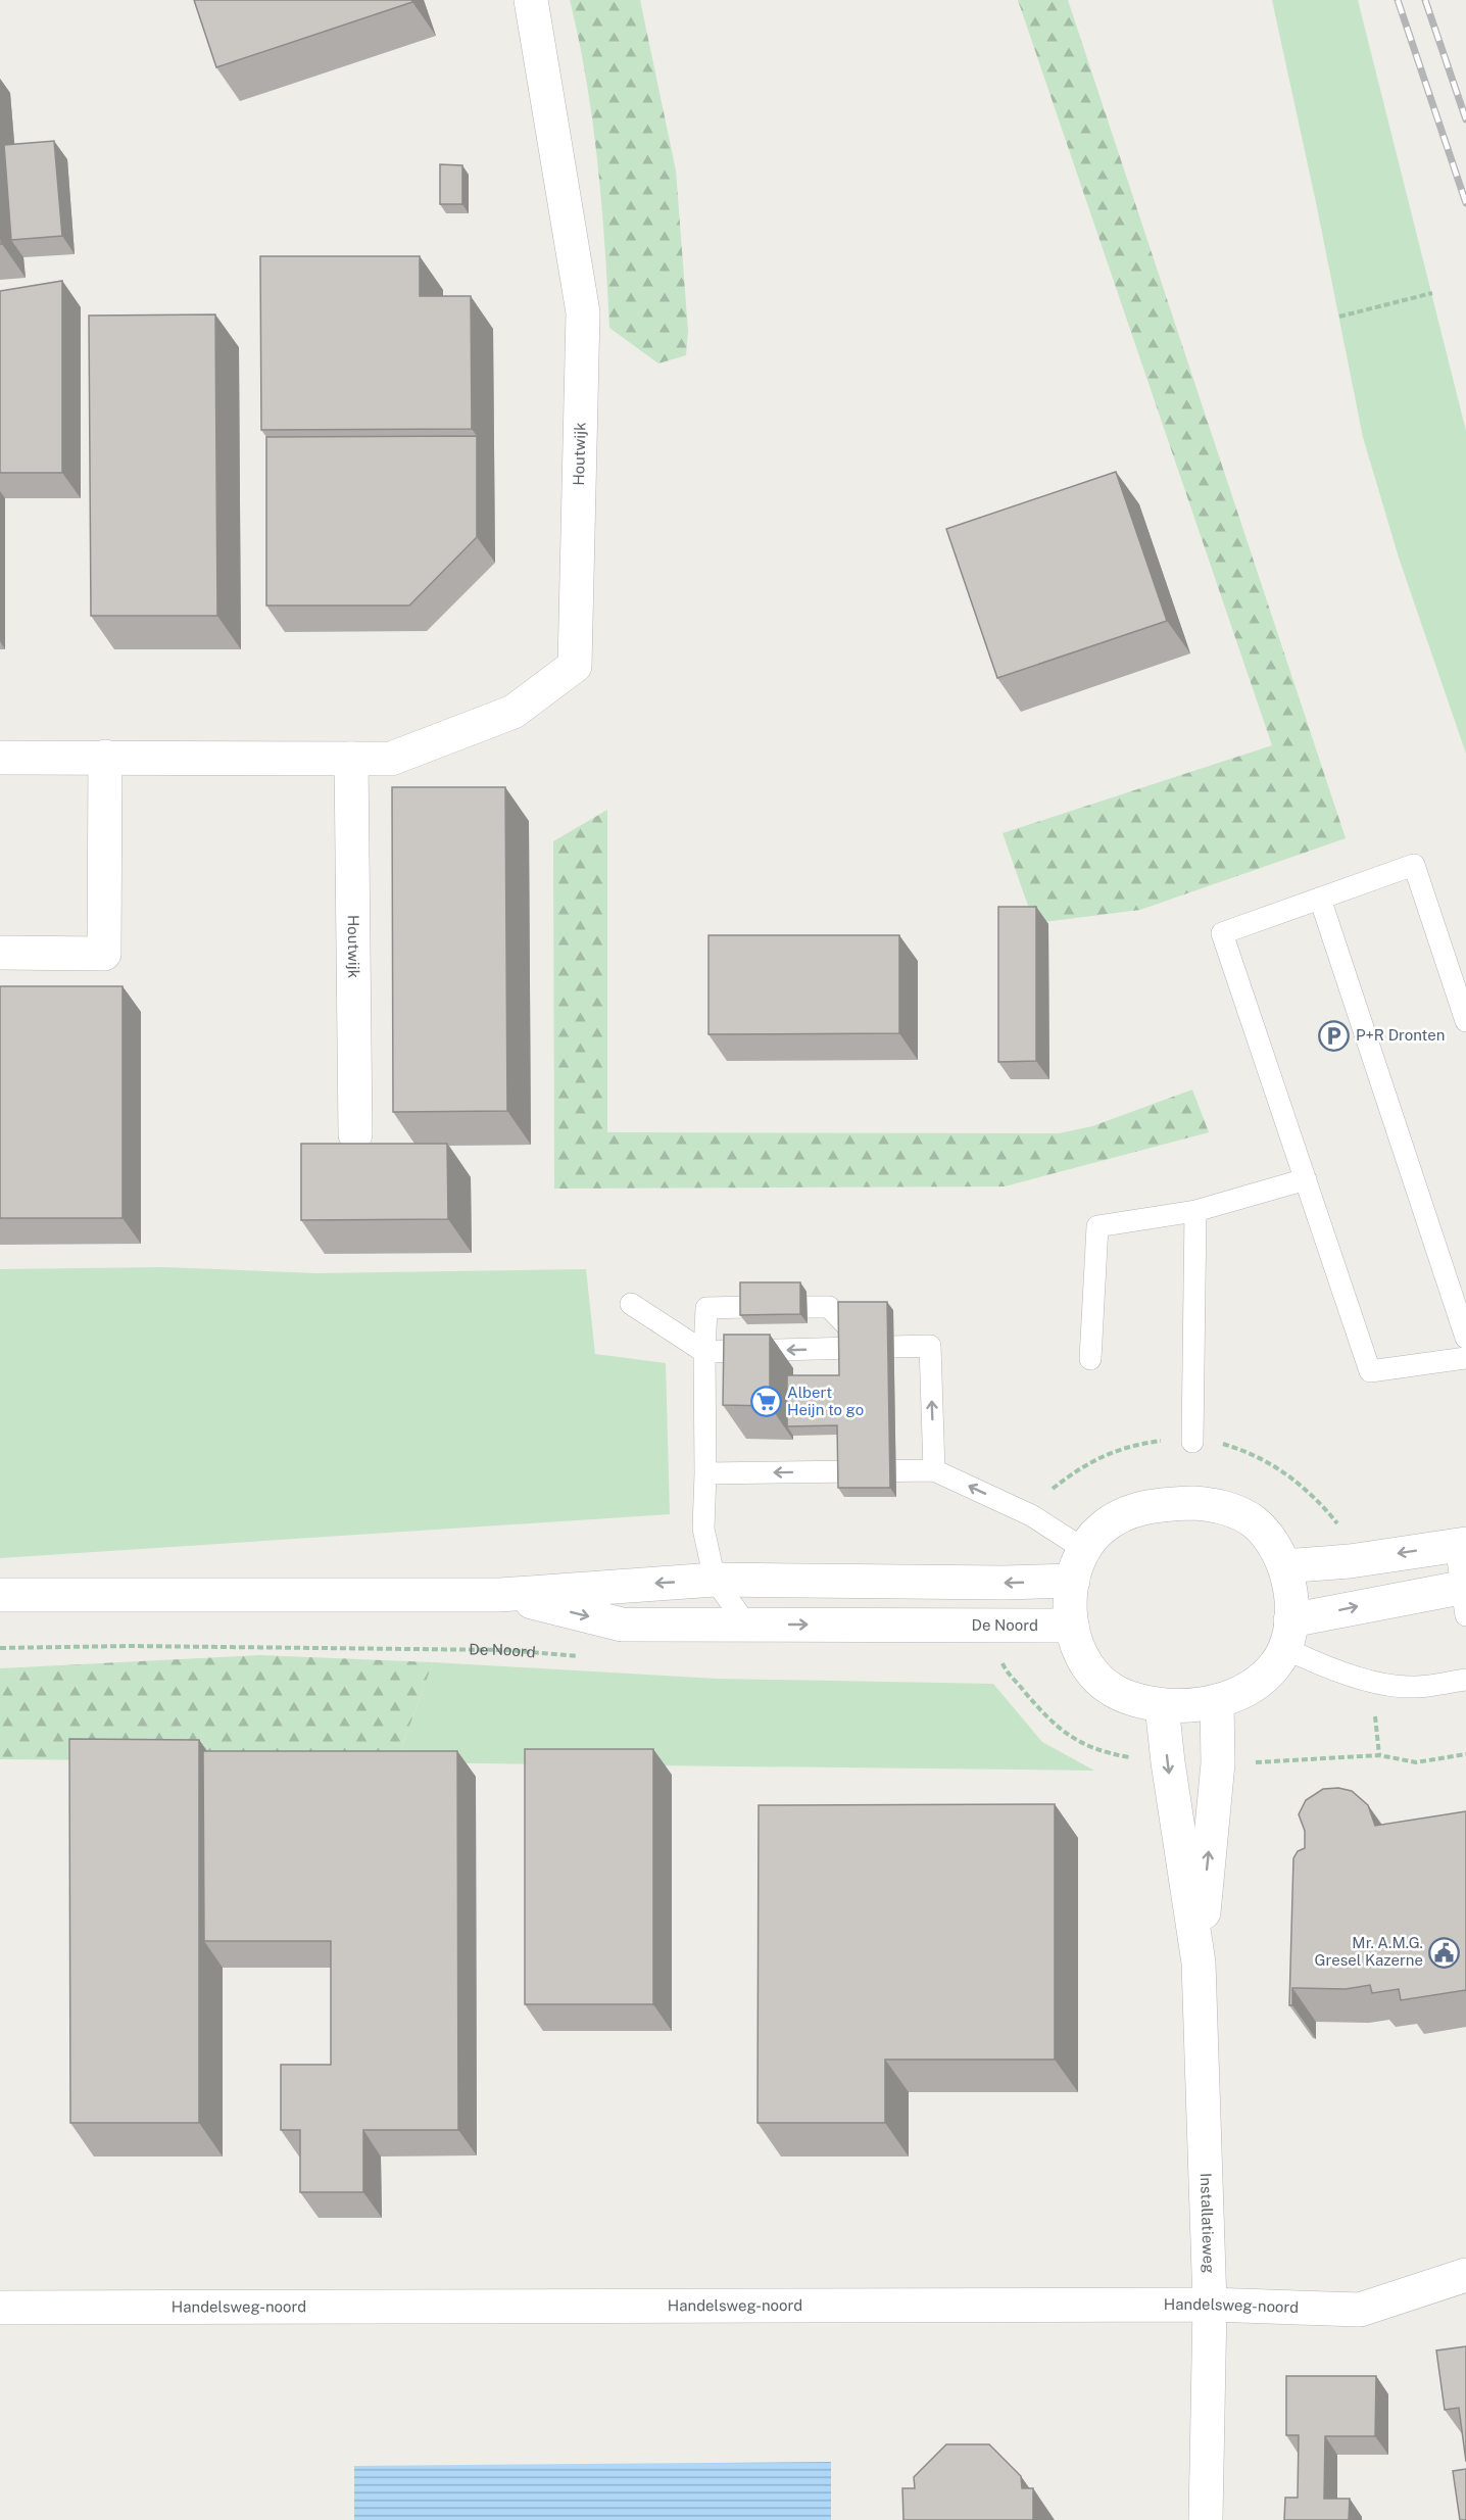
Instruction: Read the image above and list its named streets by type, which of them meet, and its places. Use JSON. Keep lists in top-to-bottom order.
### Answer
{
  "streets": {
    "street": [
      "Houtwijk",
      "De Noord",
      "Installatieweg",
      "Handelsweg-noord"
    ]
  },
  "crossings": [
    ["De Noord", "Installatieweg"],
    ["Installatieweg", "Handelsweg-noord"]
  ],
  "places": {
    "parking": ["P+R Dronten"],
    "supermarket": ["Albert Heijn to go"],
    "public building": ["Mr. A.M.G. Gresel Kazerne"]
  }
}
